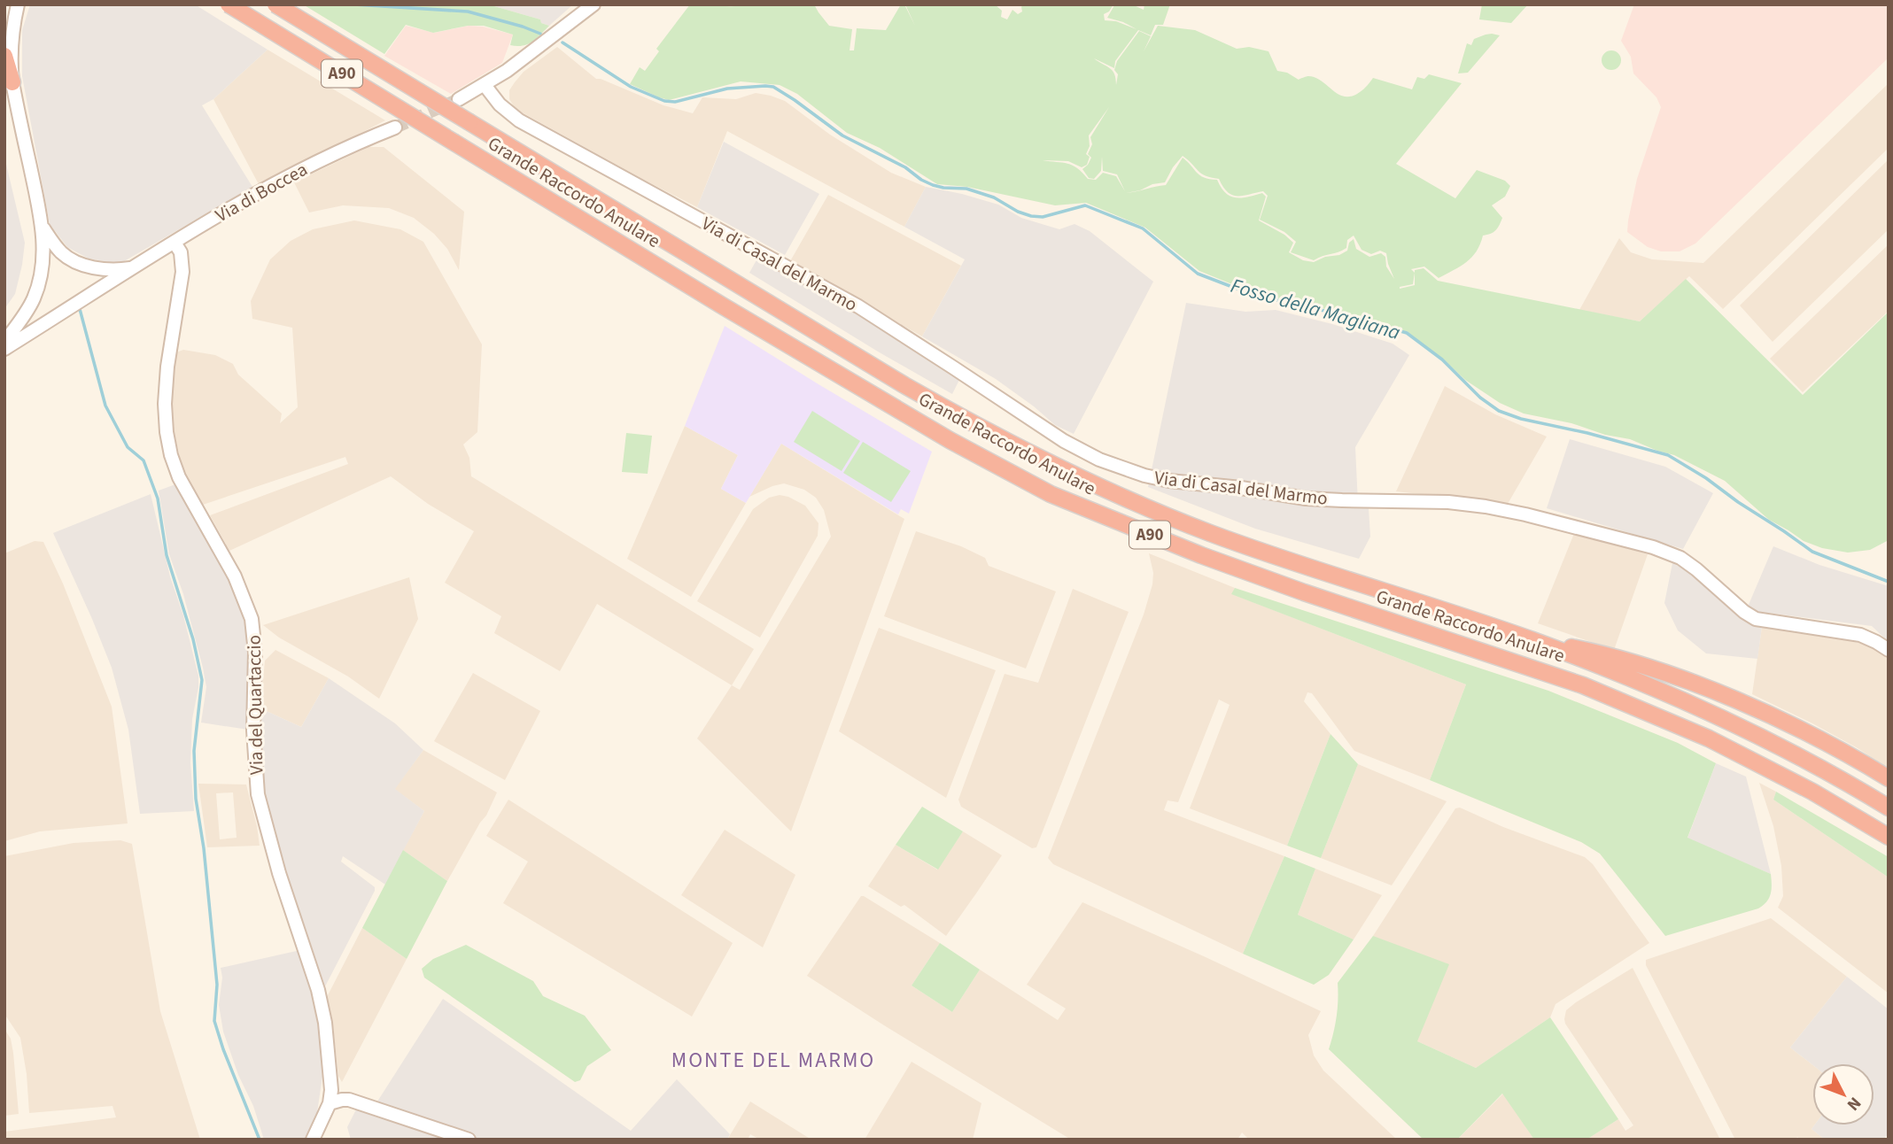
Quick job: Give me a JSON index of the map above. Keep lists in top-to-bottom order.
{
  "streets": {
    "highway": ["A90", "Grande Raccordo Anulare"],
    "main road": ["Via di Boccea", "Via di Casal del Marmo", "Via del Quartaccio"]
  },
  "crossings": [
    ["Via di Boccea", "Via del Quartaccio"]
  ],
  "districts": ["MONTE DEL MARMO"],
  "water": ["Fosso della Magliana"],
  "north": "bottom right"
}
